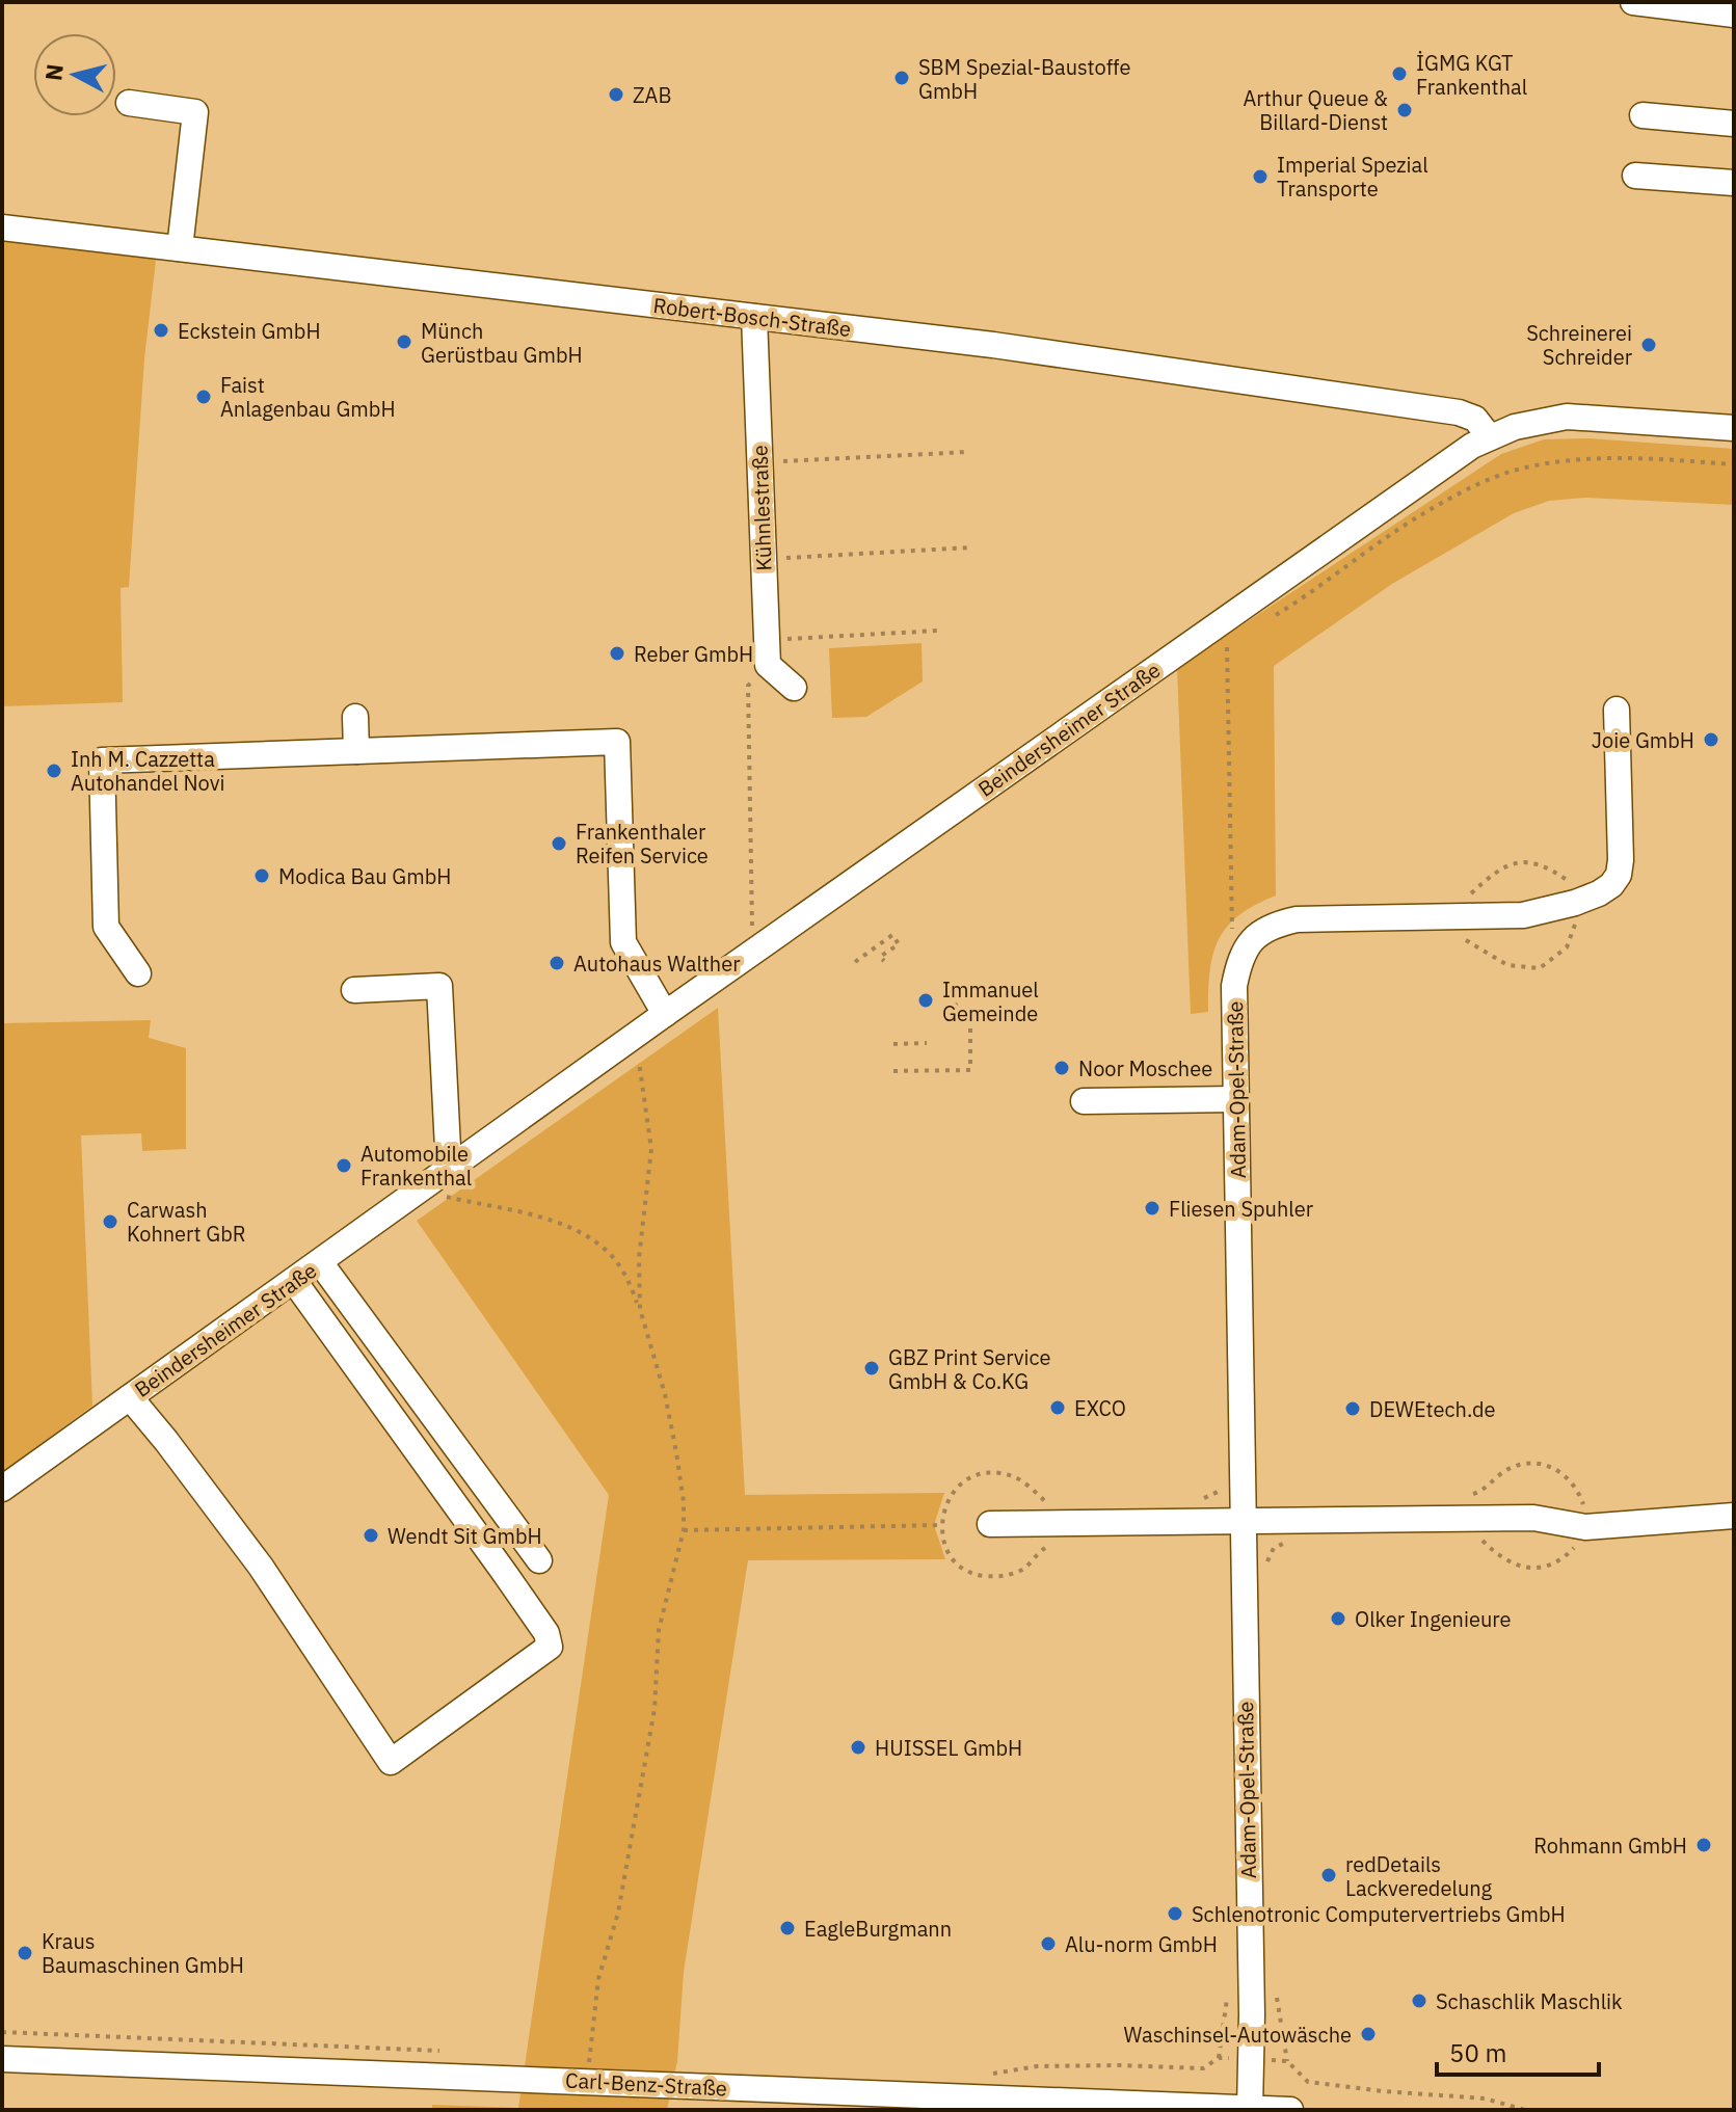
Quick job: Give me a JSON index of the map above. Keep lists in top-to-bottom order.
{
  "streets": {
    "street": [
      "Robert-Bosch-Straße",
      "Kühnlestraße",
      "Beindersheimer Straße",
      "Adam-Opel-Straße",
      "Carl-Benz-Straße"
    ]
  },
  "crossings": [
    ["Robert-Bosch-Straße", "Kühnlestraße"],
    ["Robert-Bosch-Straße", "Beindersheimer Straße"],
    ["Adam-Opel-Straße", "Carl-Benz-Straße"]
  ],
  "places": [
    "İGMG KGT Frankenthal",
    "SBM Spezial-Baustoffe GmbH",
    "ZAB",
    "Arthur Queue & Billard-Dienst",
    "Imperial Spezial Transporte",
    "Eckstein GmbH",
    "Münch Gerüstbau GmbH",
    "Schreinerei Schreider",
    "Faist Anlagenbau GmbH",
    "Reber GmbH",
    "Joie GmbH",
    "Inh M. Cazzetta Autohandel Novi",
    "Frankenthaler Reifen Service",
    "Modica Bau GmbH",
    "Autohaus Walther",
    "Immanuel Gemeinde",
    "Noor Moschee",
    "Automobile Frankenthal",
    "Fliesen Spuhler",
    "Carwash Kohnert GbR",
    "GBZ Print Service GmbH & Co.KG",
    "EXCO",
    "DEWEtech.de",
    "Wendt Sit GmbH",
    "Olker Ingenieure",
    "HUISSEL GmbH",
    "Rohmann GmbH",
    "redDetails Lackveredelung",
    "Schlenotronic Computervertriebs GmbH",
    "EagleBurgmann",
    "Alu-norm GmbH",
    "Kraus Baumaschinen GmbH",
    "Schaschlik Maschlik",
    "Waschinsel-Autowäsche"
  ],
  "scale_bar": "50 m",
  "north": "left"
}
